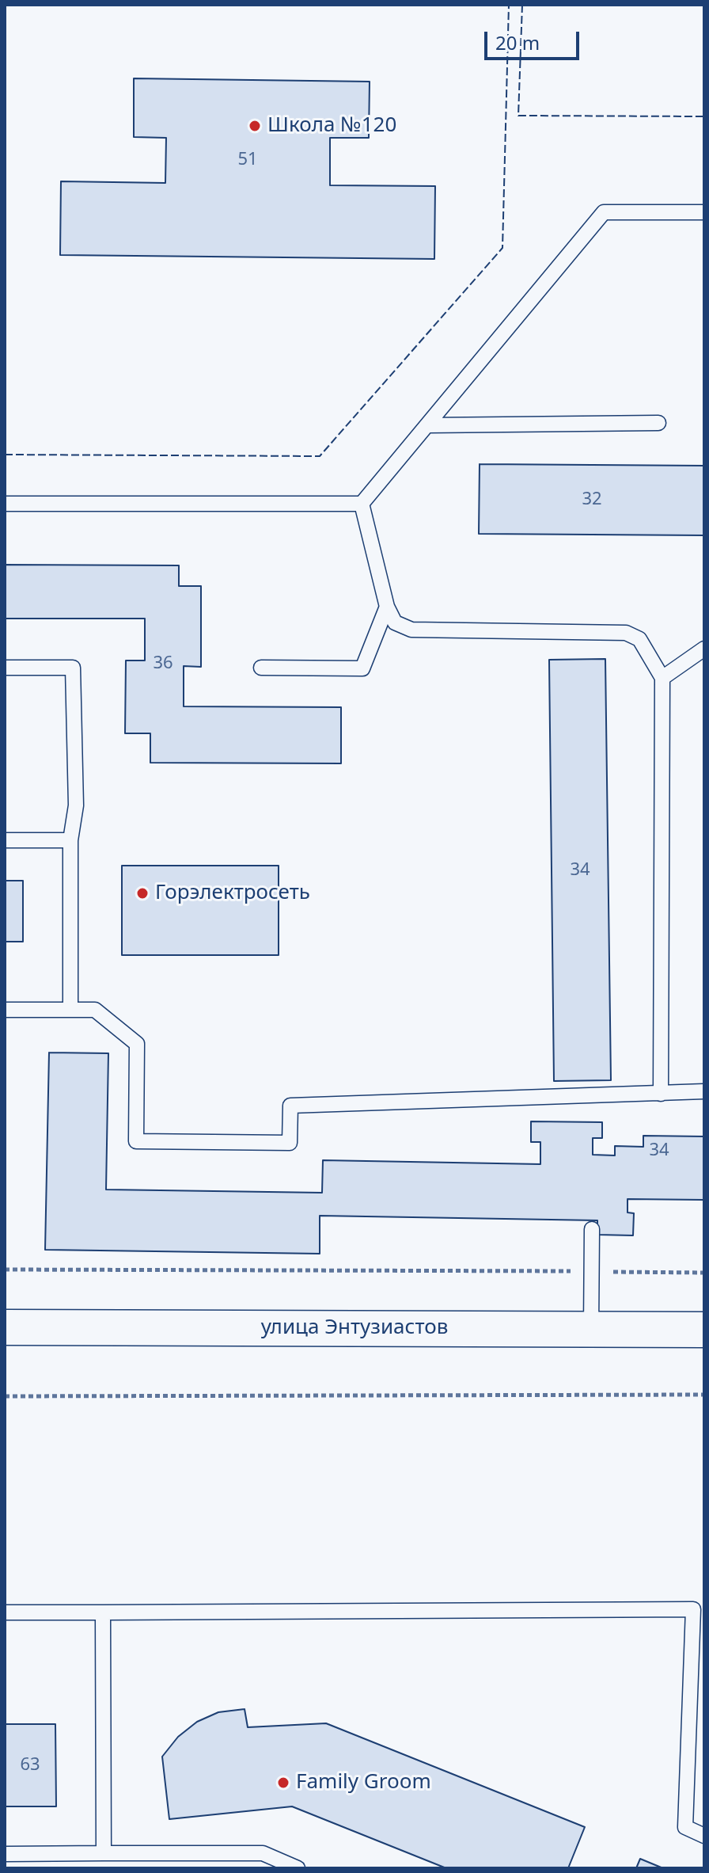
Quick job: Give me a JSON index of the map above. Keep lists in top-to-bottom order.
{
  "streets": {
    "street": ["улица Энтузиастов"]
  },
  "places": ["Школа №120", "Горэлектросеть", "Family Groom"],
  "house_numbers": [
    "51",
    "32",
    "36",
    "34",
    "34",
    "63"
  ],
  "scale_bar": "20 m"
}
